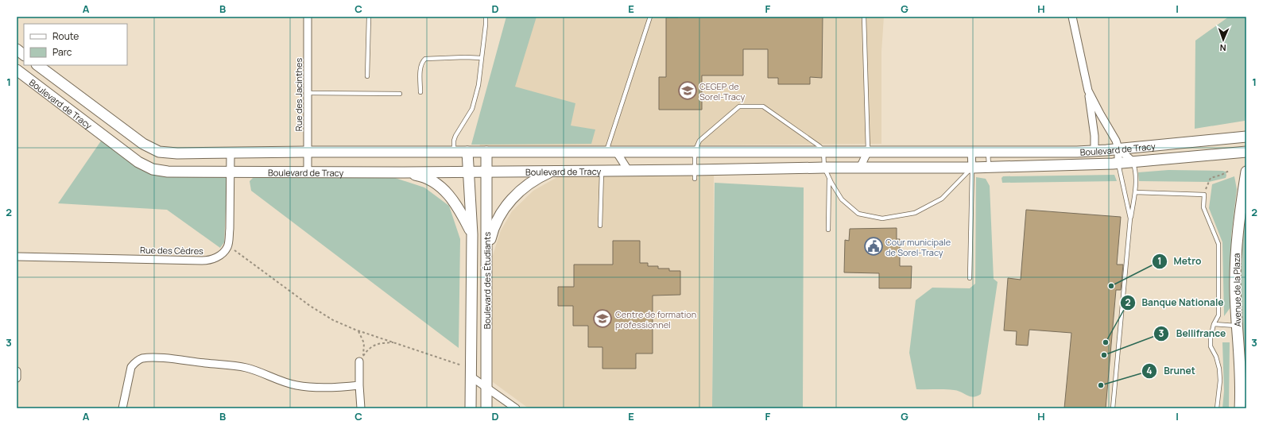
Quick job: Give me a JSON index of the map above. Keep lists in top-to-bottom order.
{
  "streets": {
    "street": [
      "Rue des Jacinthes",
      "Boulevard de Tracy",
      "Rue des Cèdres",
      "Boulevard des Étudiants",
      "Avenue de la Plaza"
    ]
  },
  "crossings": [
    ["Rue des Jacinthes", "Boulevard de Tracy"],
    ["Boulevard de Tracy", "Rue des Cèdres"],
    ["Boulevard de Tracy", "Boulevard des Étudiants"]
  ],
  "places": {
    "school or university": ["CEGEP de Sorel-Tracy", "Centre de formation professionnel"],
    "public building": ["Cour municipale de Sorel-Tracy"],
    "other": [
      "Metro",
      "Banque Nationale",
      "Bellifrance",
      "Brunet"
    ]
  },
  "legend": ["Route", "Parc"],
  "north": "bottom",
  "grid": {
    "columns": [
      "A",
      "B",
      "C",
      "D",
      "E",
      "F",
      "G",
      "H",
      "I"
    ],
    "rows": ["1", "2", "3"]
  }
}
